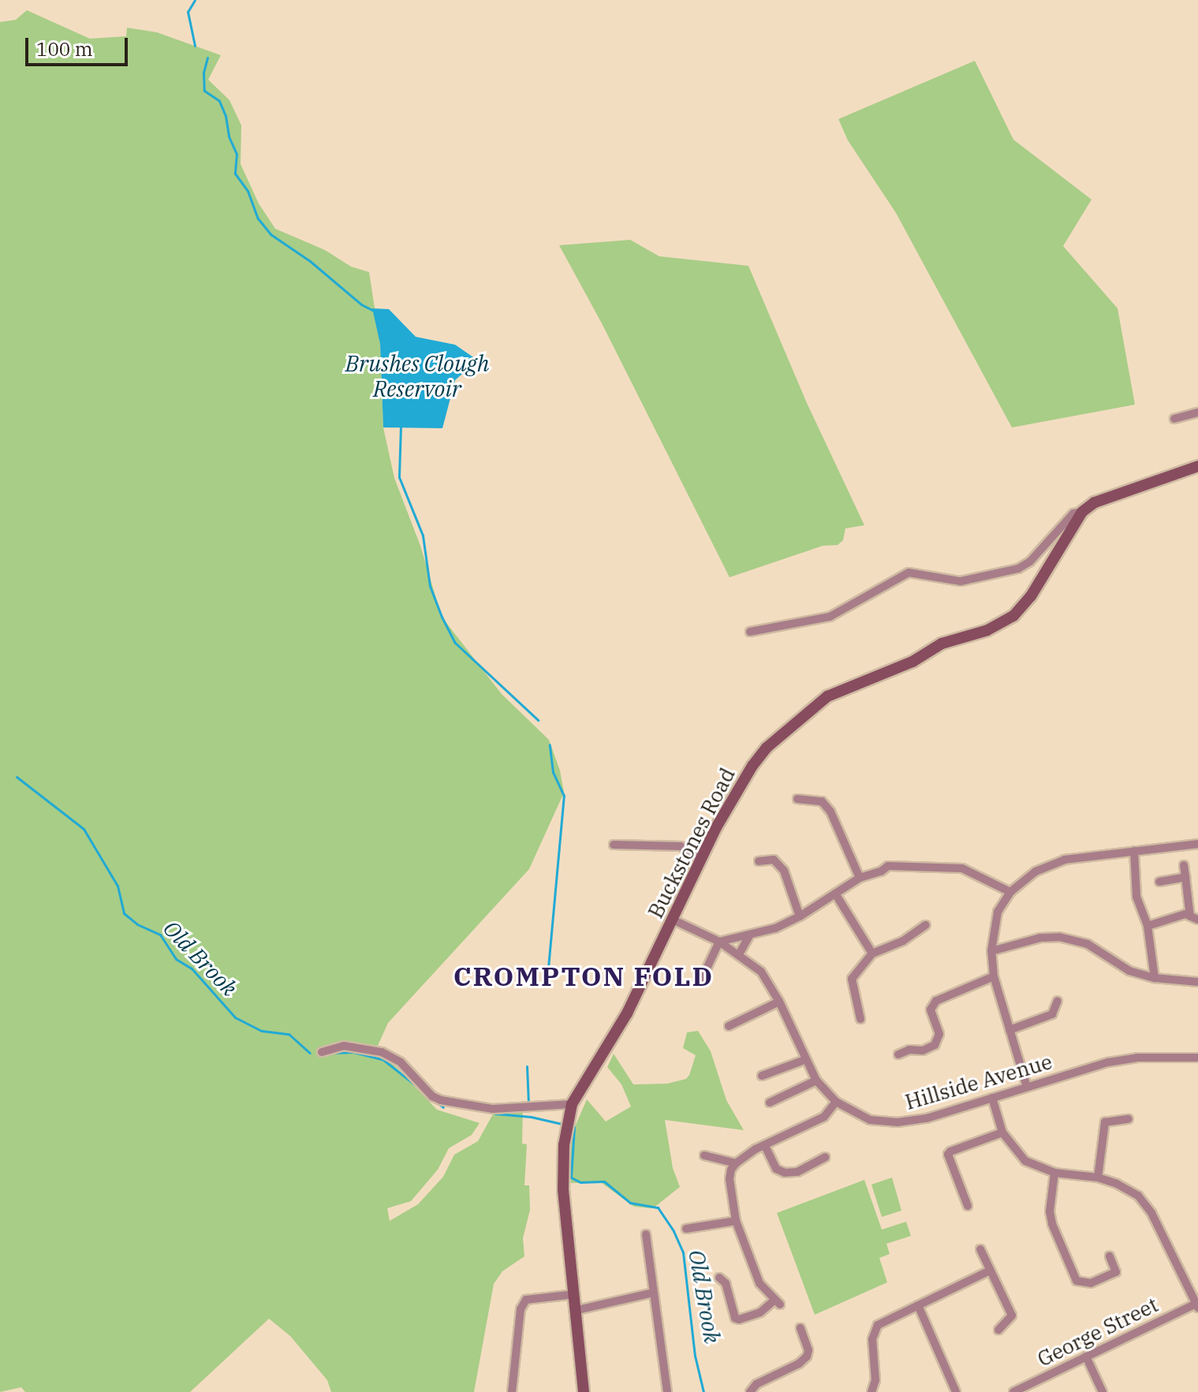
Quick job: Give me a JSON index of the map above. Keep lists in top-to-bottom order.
{
  "streets": {
    "main road": ["Buckstones Road"],
    "street": ["Hillside Avenue", "George Street"]
  },
  "crossings": [
    ["Buckstones Road", "Hillside Avenue"]
  ],
  "districts": ["CROMPTON FOLD"],
  "water": ["Brushes Clough Reservoir", "Old Brook"],
  "scale_bar": "100 m"
}
